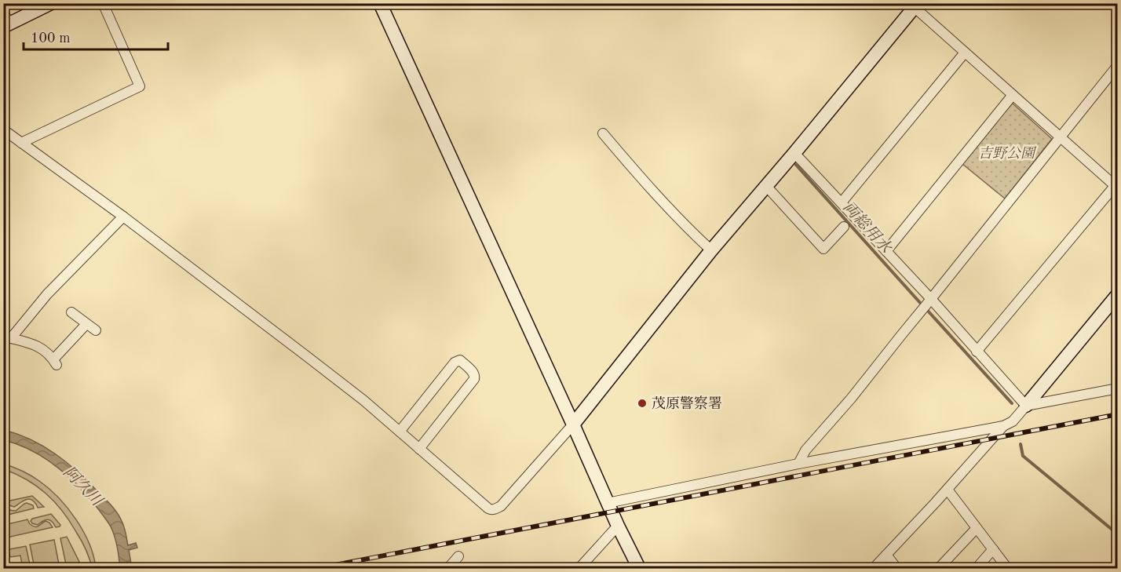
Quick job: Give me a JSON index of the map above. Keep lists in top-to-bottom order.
{
  "water": ["両総用水", "阿久川"],
  "parks": ["吉野公園"],
  "places": ["茂原警察署"],
  "scale_bar": "100 m"
}
